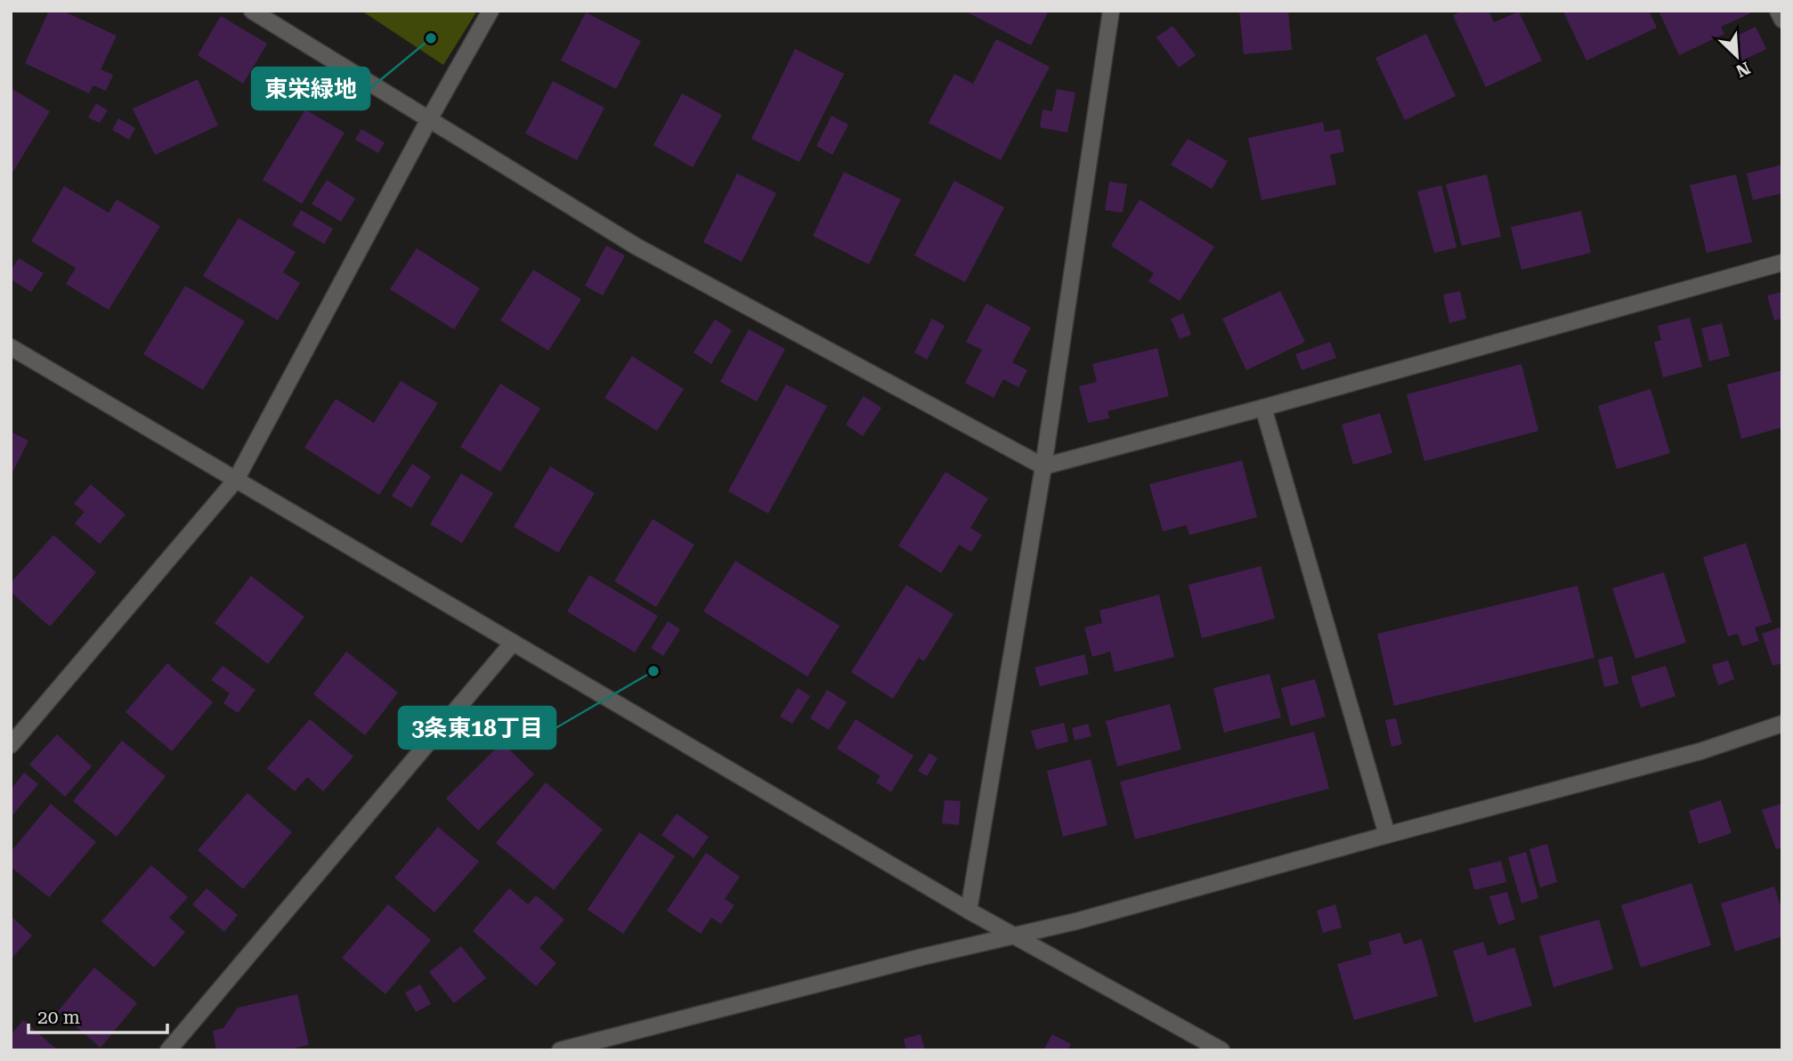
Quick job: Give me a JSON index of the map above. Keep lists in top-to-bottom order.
{
  "places": ["東栄緑地", "3条東18丁目"],
  "scale_bar": "20 m",
  "north": "bottom right"
}
